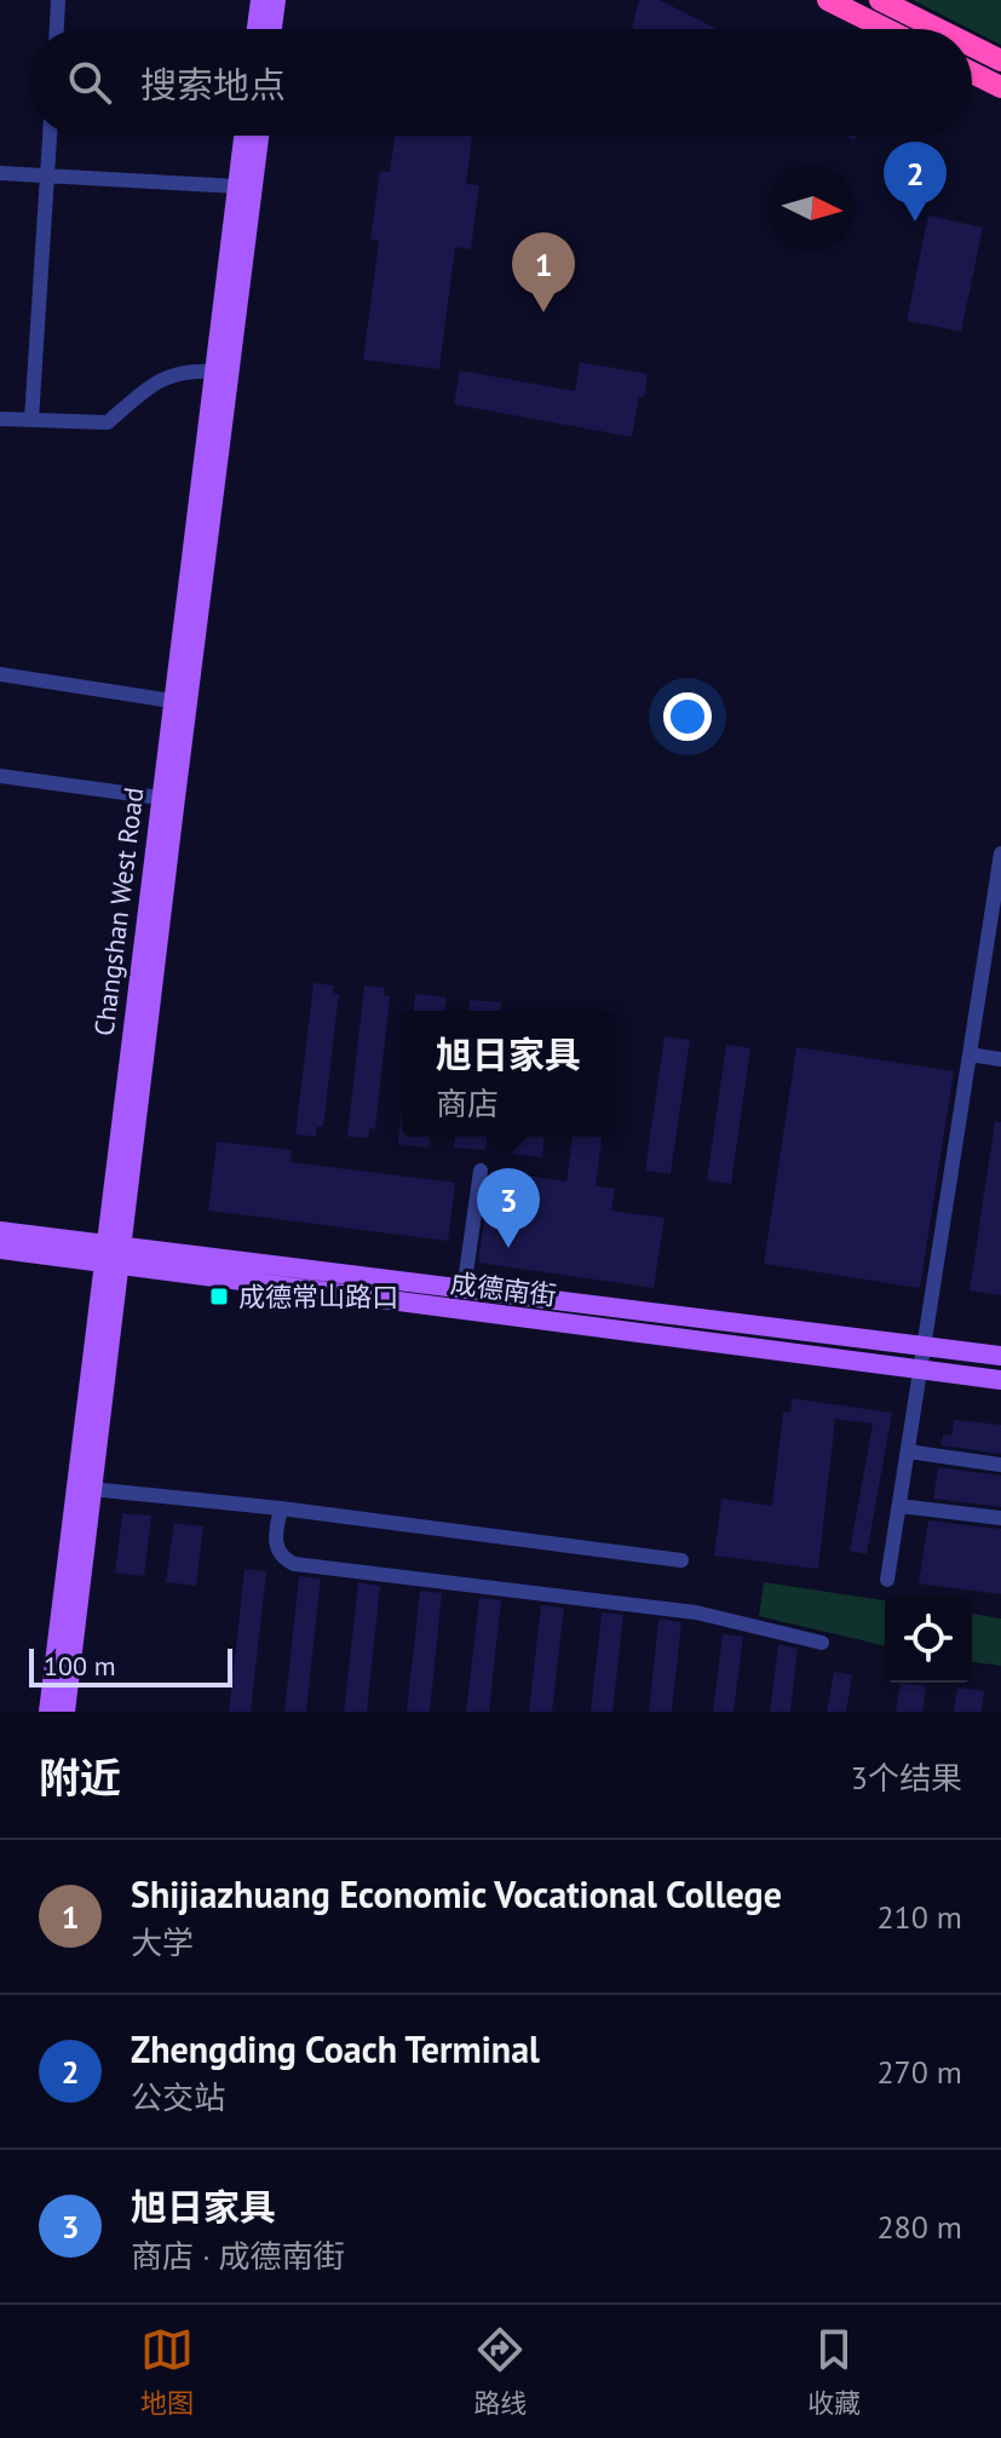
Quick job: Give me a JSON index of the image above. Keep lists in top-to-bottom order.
{
  "streets": {
    "main road": ["Changshan West Road", "成德南街"]
  },
  "crossings": [
    ["Changshan West Road", "成德南街"]
  ],
  "places": {
    "transit": ["成德常山路口"]
  },
  "scale_bar": "100 m",
  "north": "right",
  "page": {
    "search": "搜索地点",
    "pins": ["2", "1", "3"],
    "popup": ["旭日家具", "商店"],
    "scale": "100 m",
    "heading": ["附近", "3个结果"],
    "list": [
      {
        "mark": "1",
        "name": "Shijiazhuang Economic Vocational College",
        "note": "大学",
        "value": "210 m"
      },
      {
        "mark": "2",
        "name": "Zhengding Coach Terminal",
        "note": "公交站",
        "value": "270 m"
      },
      {
        "mark": "3",
        "name": "旭日家具",
        "note": "商店 · 成德南街",
        "value": "280 m"
      }
    ],
    "nav": ["地图", "路线", "收藏"]
  }
}
